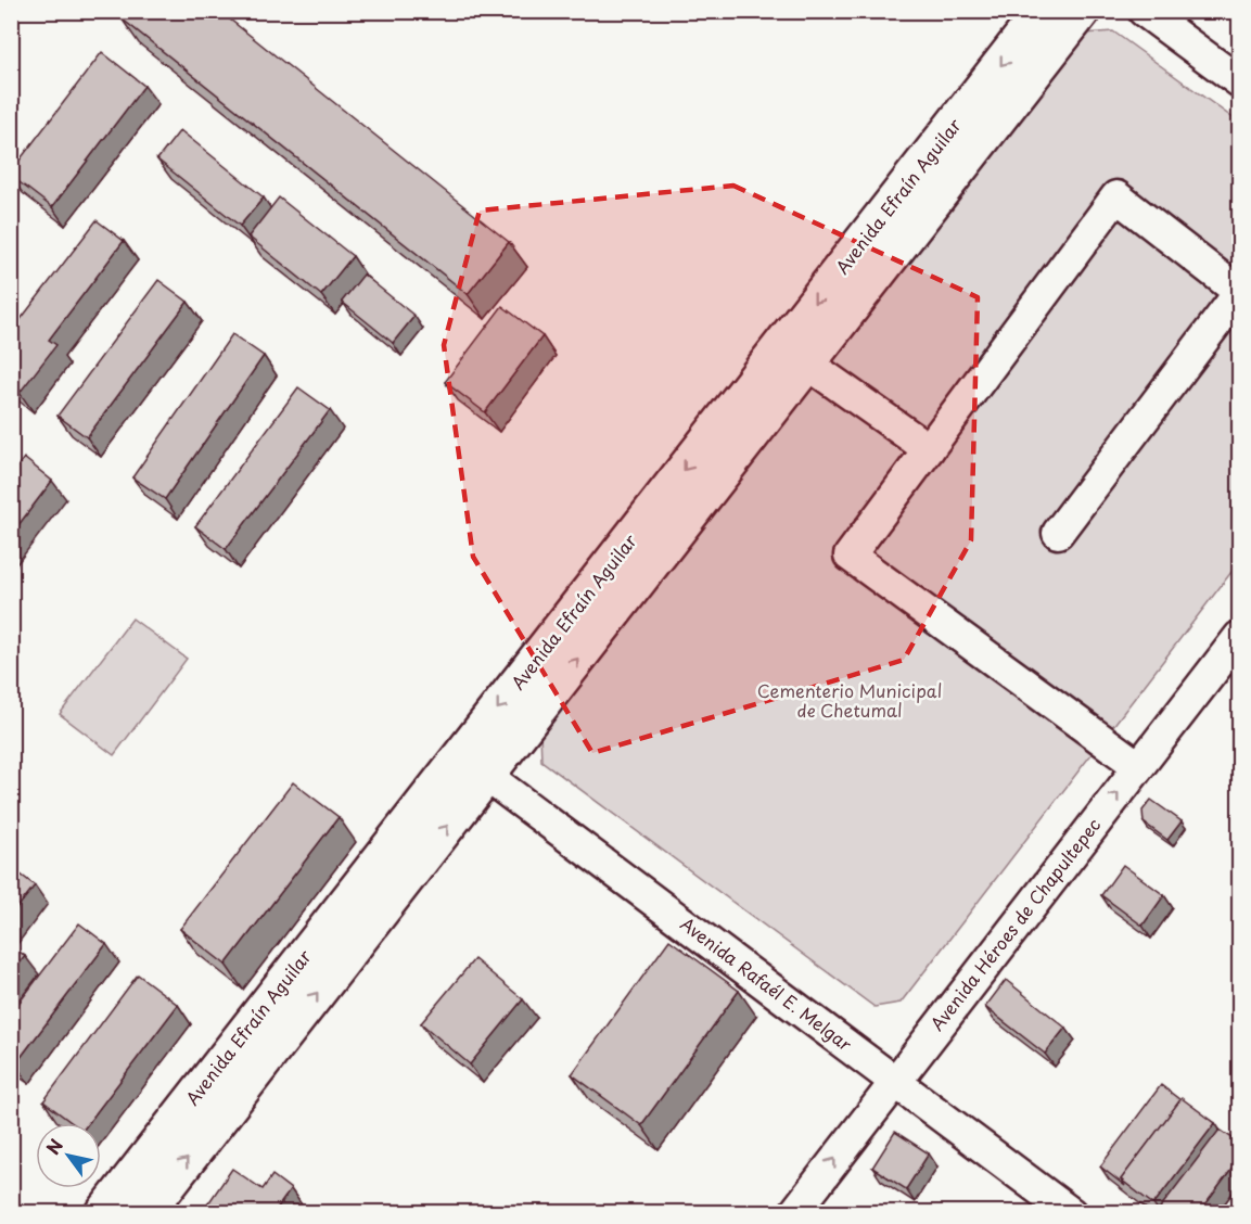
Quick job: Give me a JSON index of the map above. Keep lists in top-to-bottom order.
{
  "streets": {
    "main road": ["Avenida Efraín Aguilar"],
    "street": ["Avenida Héroes de Chapultepec", "Avenida Rafaél E. Melgar"]
  },
  "crossings": [
    ["Avenida Efraín Aguilar", "Avenida Rafaél E. Melgar"],
    ["Avenida Héroes de Chapultepec", "Avenida Rafaél E. Melgar"]
  ],
  "one_way": ["Avenida Héroes de Chapultepec"],
  "parks": ["Cementerio Municipal de Chetumal"],
  "north": "top left"
}
